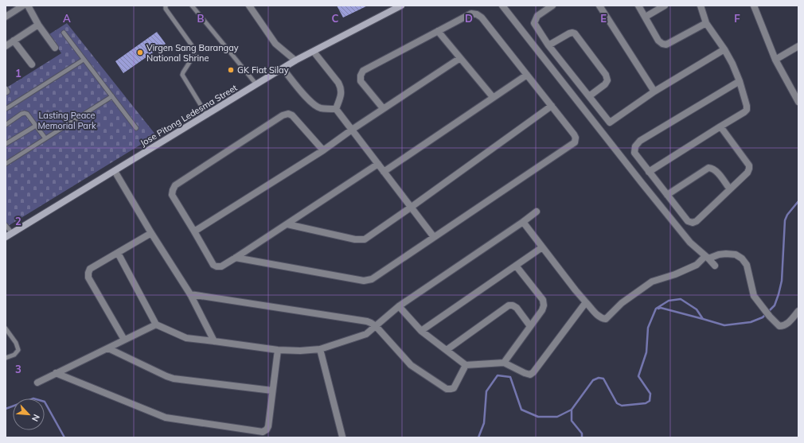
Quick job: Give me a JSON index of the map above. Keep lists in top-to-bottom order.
{
  "streets": {
    "main road": ["Jose Pitong Ledesma Street"]
  },
  "parks": ["Lasting Peace Memorial Park"],
  "places": ["Virgen Sang Barangay National Shrine", "GK Fiat Silay"],
  "north": "bottom right",
  "grid": {
    "columns": [
      "A",
      "B",
      "C",
      "D",
      "E",
      "F"
    ],
    "rows": ["1", "2", "3"]
  }
}
